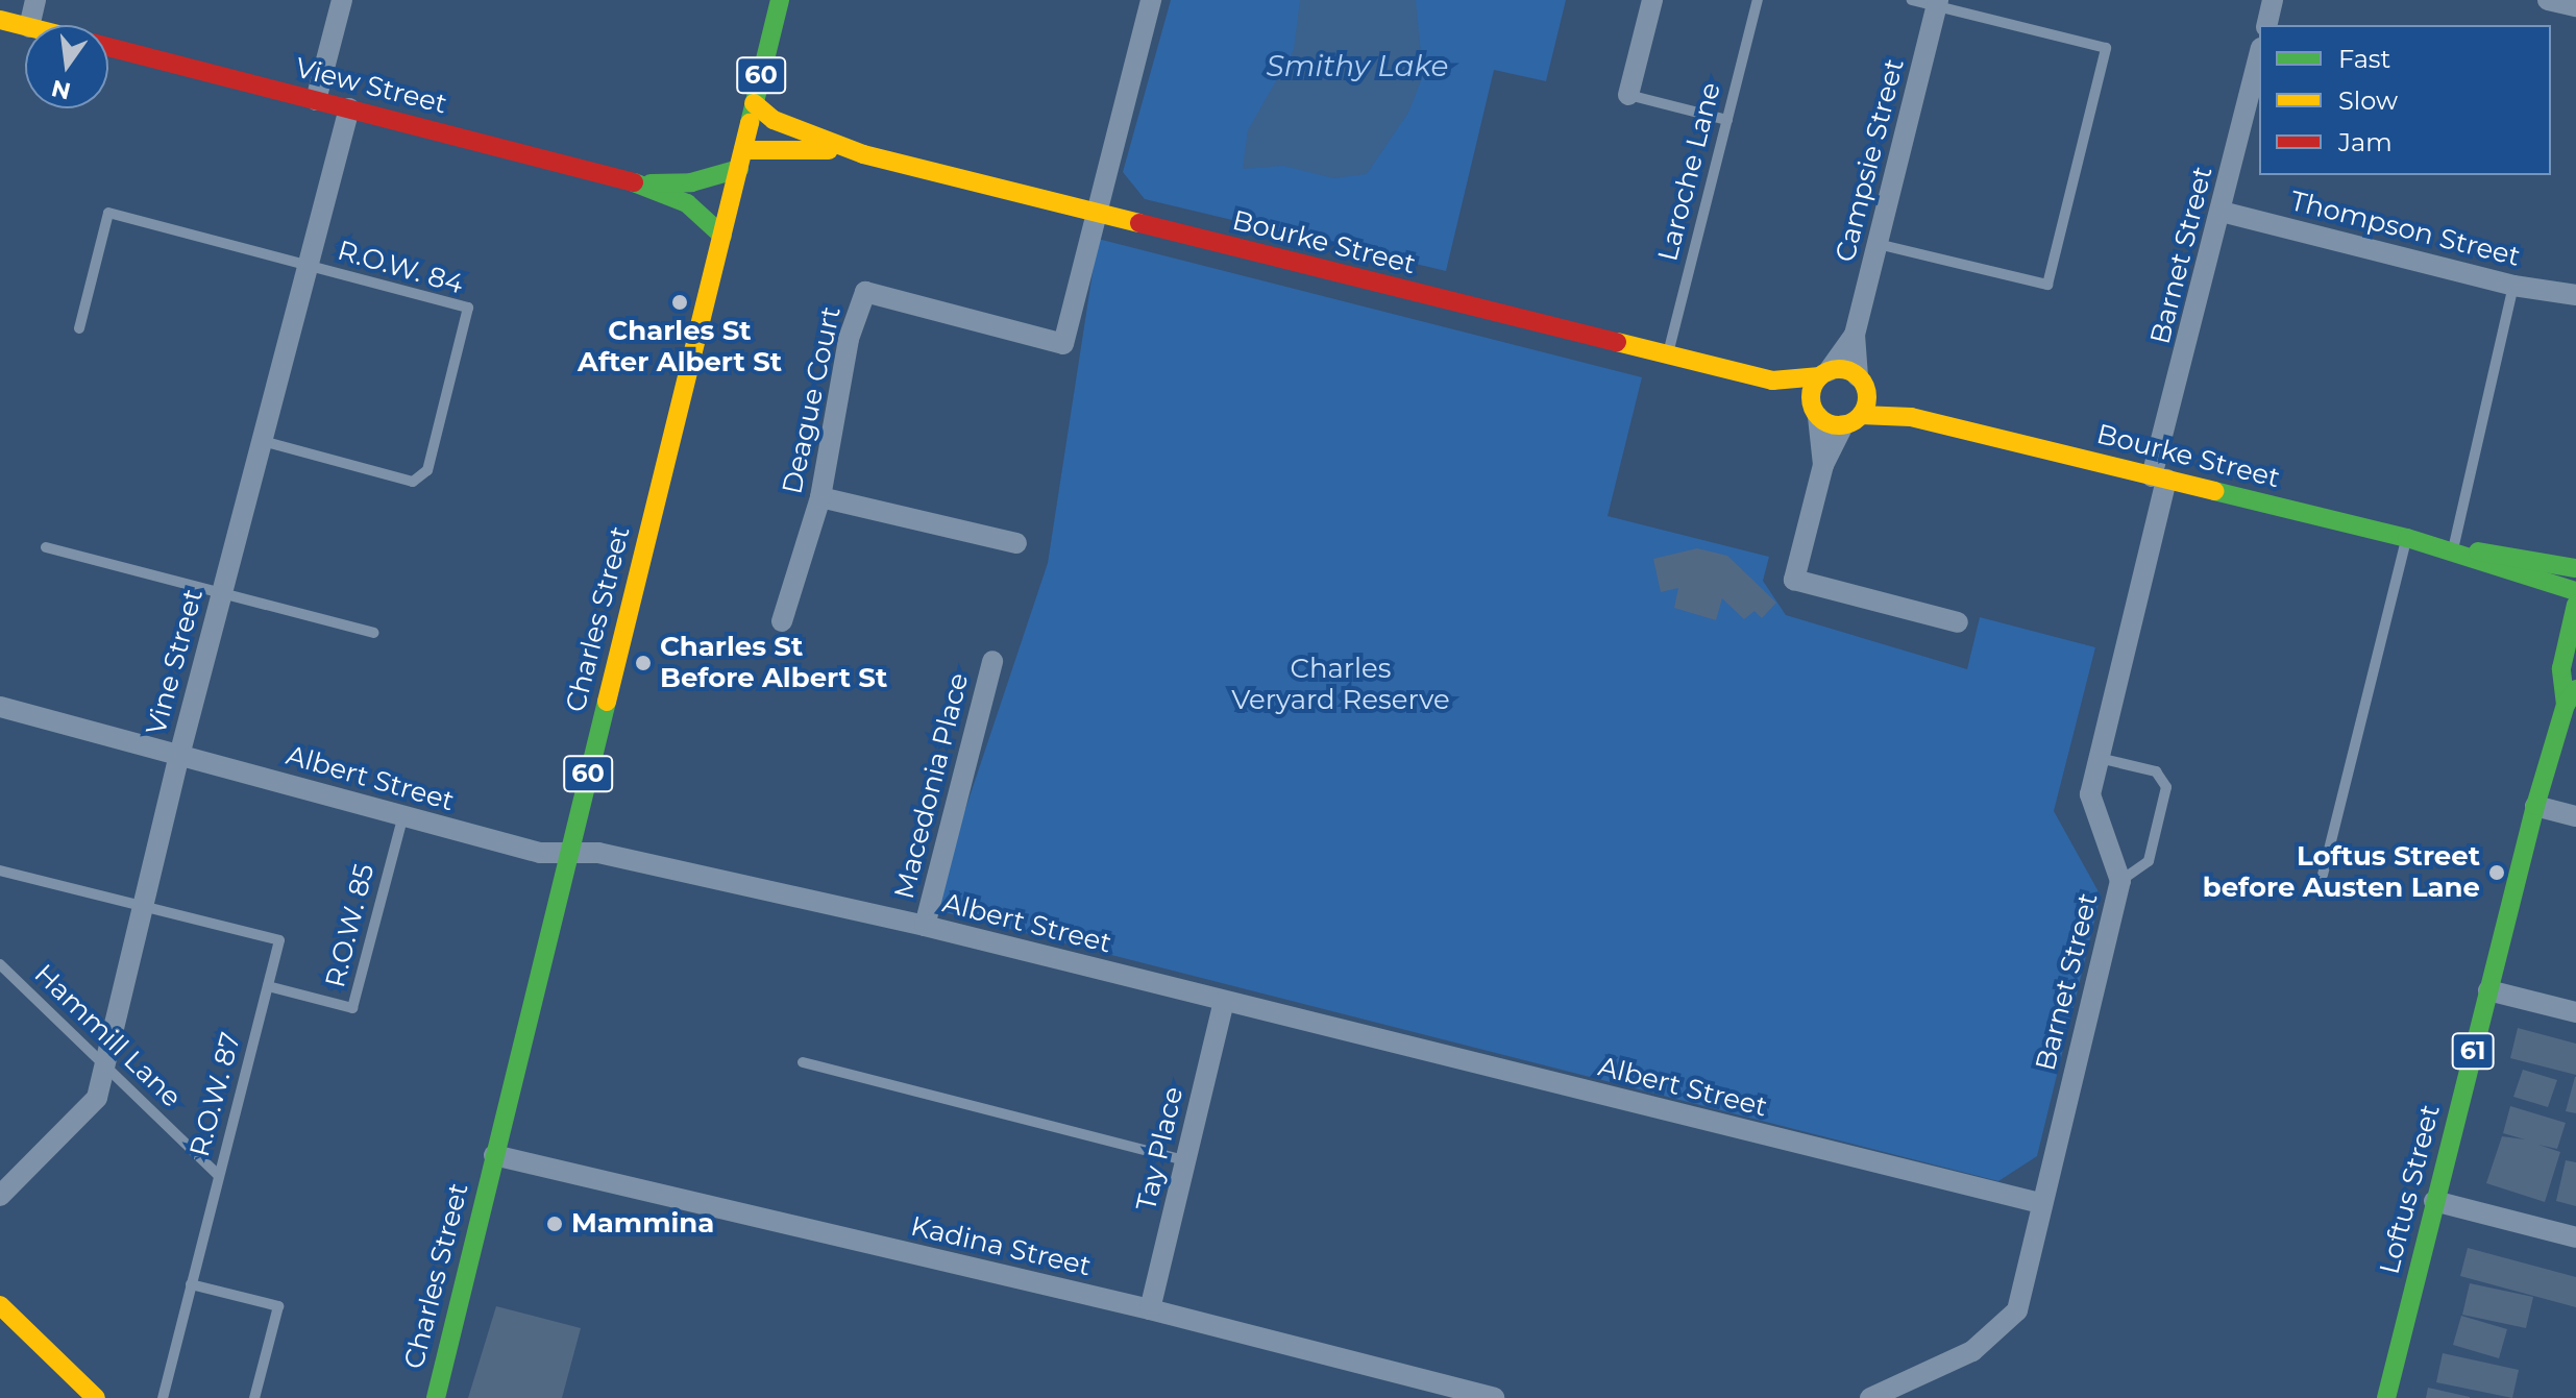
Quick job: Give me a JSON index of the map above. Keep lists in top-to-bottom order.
{
  "streets": {
    "main road": [
      "60",
      "View Street",
      "Bourke Street",
      "Charles Street",
      "61",
      "Loftus Street"
    ],
    "street": [
      "Campsie Street",
      "Thompson Street",
      "Barnet Street",
      "Deague Court",
      "Vine Street",
      "Albert Street",
      "Macedonia Place",
      "Tay Place",
      "Kadina Street"
    ],
    "lane": [
      "Laroche Lane",
      "R.O.W. 84",
      "R.O.W. 85",
      "Hammill Lane",
      "R.O.W. 87"
    ]
  },
  "crossings": [
    ["View Street", "Bourke Street"],
    ["View Street", "Charles Street"],
    ["View Street", "Vine Street"],
    ["Campsie Street", "Bourke Street"],
    ["Laroche Lane", "Bourke Street"],
    ["Thompson Street", "Barnet Street"],
    ["Bourke Street", "Barnet Street"],
    ["Bourke Street", "Deague Court"],
    ["Bourke Street", "Charles Street"],
    ["Barnet Street", "Albert Street"],
    ["R.O.W. 84", "Vine Street"],
    ["Charles Street", "Albert Street"],
    ["Charles Street", "Kadina Street"],
    ["Vine Street", "Albert Street"],
    ["Vine Street", "Hammill Lane"],
    ["Vine Street", "R.O.W. 87"],
    ["Albert Street", "Macedonia Place"],
    ["Albert Street", "R.O.W. 85"],
    ["Albert Street", "Tay Place"],
    ["R.O.W. 85", "R.O.W. 87"],
    ["Hammill Lane", "R.O.W. 87"],
    ["Tay Place", "Kadina Street"]
  ],
  "water": ["Smithy Lake"],
  "parks": ["Charles Veryard Reserve"],
  "places": [
    "Charles St After Albert St",
    "Charles St Before Albert St",
    "Loftus Street before Austen Lane",
    "Mammina"
  ],
  "legend": ["Fast", "Slow", "Jam"],
  "north": "bottom"
}
